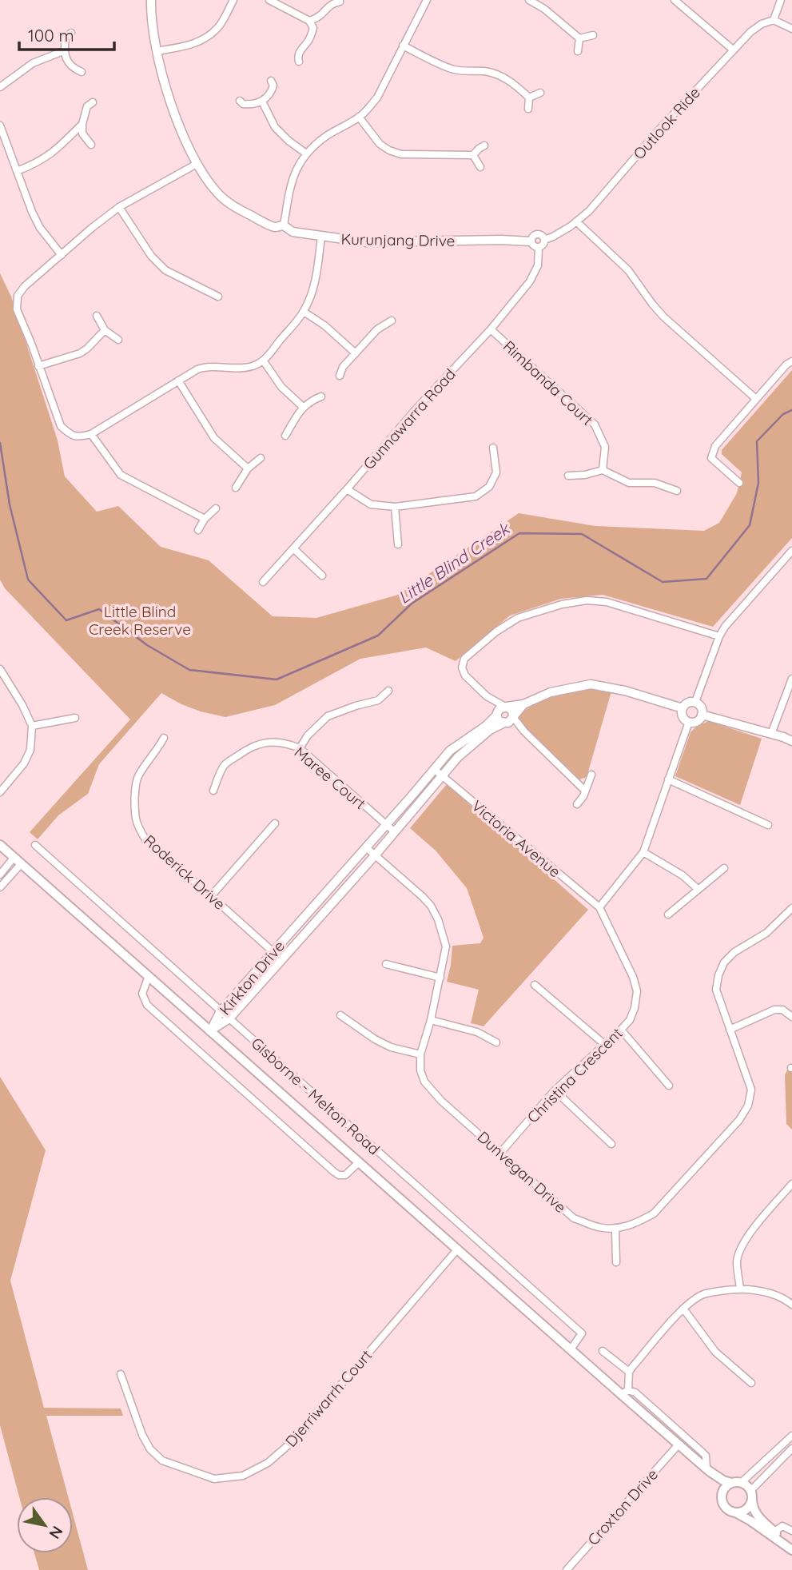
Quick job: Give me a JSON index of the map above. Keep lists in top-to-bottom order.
{
  "streets": {
    "main road": ["Gisborne - Melton Road"],
    "street": [
      "Outlook Ride",
      "Kurunjang Drive",
      "Rimbanda Court",
      "Gunnawarra Road",
      "Maree Court",
      "Victoria Avenue",
      "Roderick Drive",
      "Kirkton Drive",
      "Christina Crescent",
      "Dunvegan Drive",
      "Djerriwarrh Court",
      "Croxton Drive"
    ]
  },
  "crossings": [
    ["Outlook Ride", "Kurunjang Drive"],
    ["Outlook Ride", "Gunnawarra Road"],
    ["Kurunjang Drive", "Gunnawarra Road"],
    ["Rimbanda Court", "Gunnawarra Road"],
    ["Maree Court", "Kirkton Drive"],
    ["Victoria Avenue", "Kirkton Drive"],
    ["Victoria Avenue", "Christina Crescent"],
    ["Roderick Drive", "Kirkton Drive"],
    ["Kirkton Drive", "Gisborne - Melton Road"],
    ["Kirkton Drive", "Dunvegan Drive"],
    ["Christina Crescent", "Dunvegan Drive"],
    ["Gisborne - Melton Road", "Djerriwarrh Court"],
    ["Gisborne - Melton Road", "Croxton Drive"]
  ],
  "water": ["Little Blind Creek"],
  "parks": ["Little Blind Creek Reserve"],
  "scale_bar": "100 m",
  "north": "bottom right"
}
